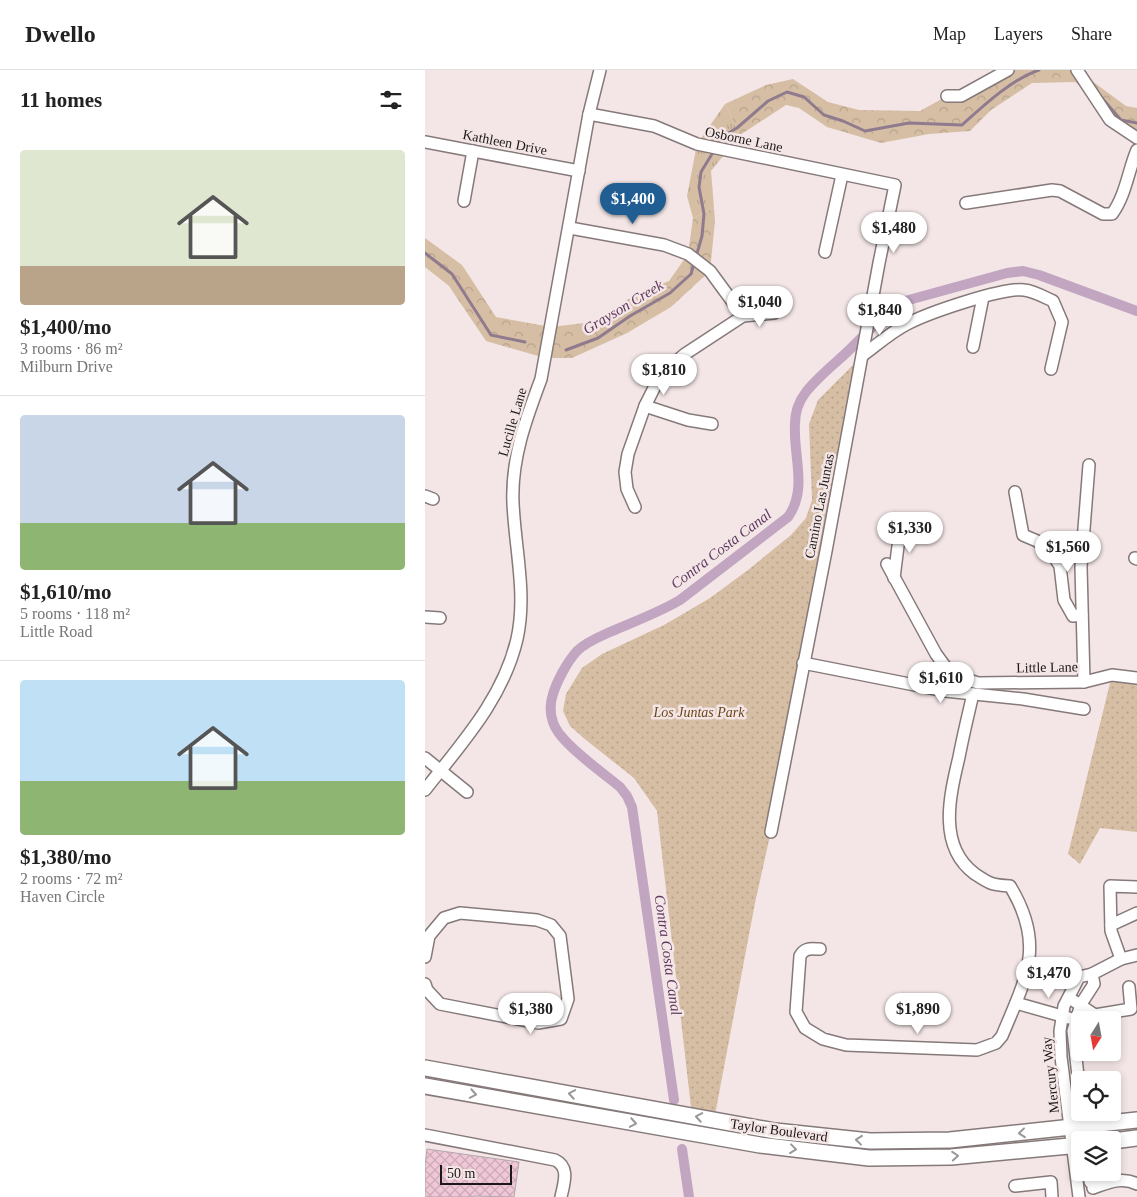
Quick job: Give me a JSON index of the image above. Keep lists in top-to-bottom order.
{
  "streets": {
    "main road": ["Taylor Boulevard"],
    "street": [
      "Osborne Lane",
      "Kathleen Drive",
      "Lucille Lane",
      "Camino Las Juntas",
      "Little Lane",
      "Mercury Way"
    ]
  },
  "crossings": [
    ["Osborne Lane", "Lucille Lane"],
    ["Osborne Lane", "Camino Las Juntas"],
    ["Kathleen Drive", "Lucille Lane"],
    ["Mercury Way", "Taylor Boulevard"]
  ],
  "water": ["Grayson Creek", "Contra Costa Canal"],
  "parks": ["Los Juntas Park"],
  "scale_bar": "50 m",
  "north": "bottom",
  "page": {
    "header": "Dwello",
    "nav": ["Map", "Layers", "Share"],
    "heading": "11 homes",
    "list": [
      {
        "name": "$1,400/mo",
        "note": "3 rooms · 86 m² · Milburn Drive"
      },
      {
        "name": "$1,610/mo",
        "note": "5 rooms · 118 m² · Little Road"
      },
      {
        "name": "$1,380/mo",
        "note": "2 rooms · 72 m² · Haven Circle"
      }
    ],
    "price": [
      "$1,400",
      "$1,480",
      "$1,040",
      "$1,840",
      "$1,810",
      "$1,330",
      "$1,560",
      "$1,610",
      "$1,470",
      "$1,380",
      "$1,890"
    ],
    "scale": "50 m"
  }
}
